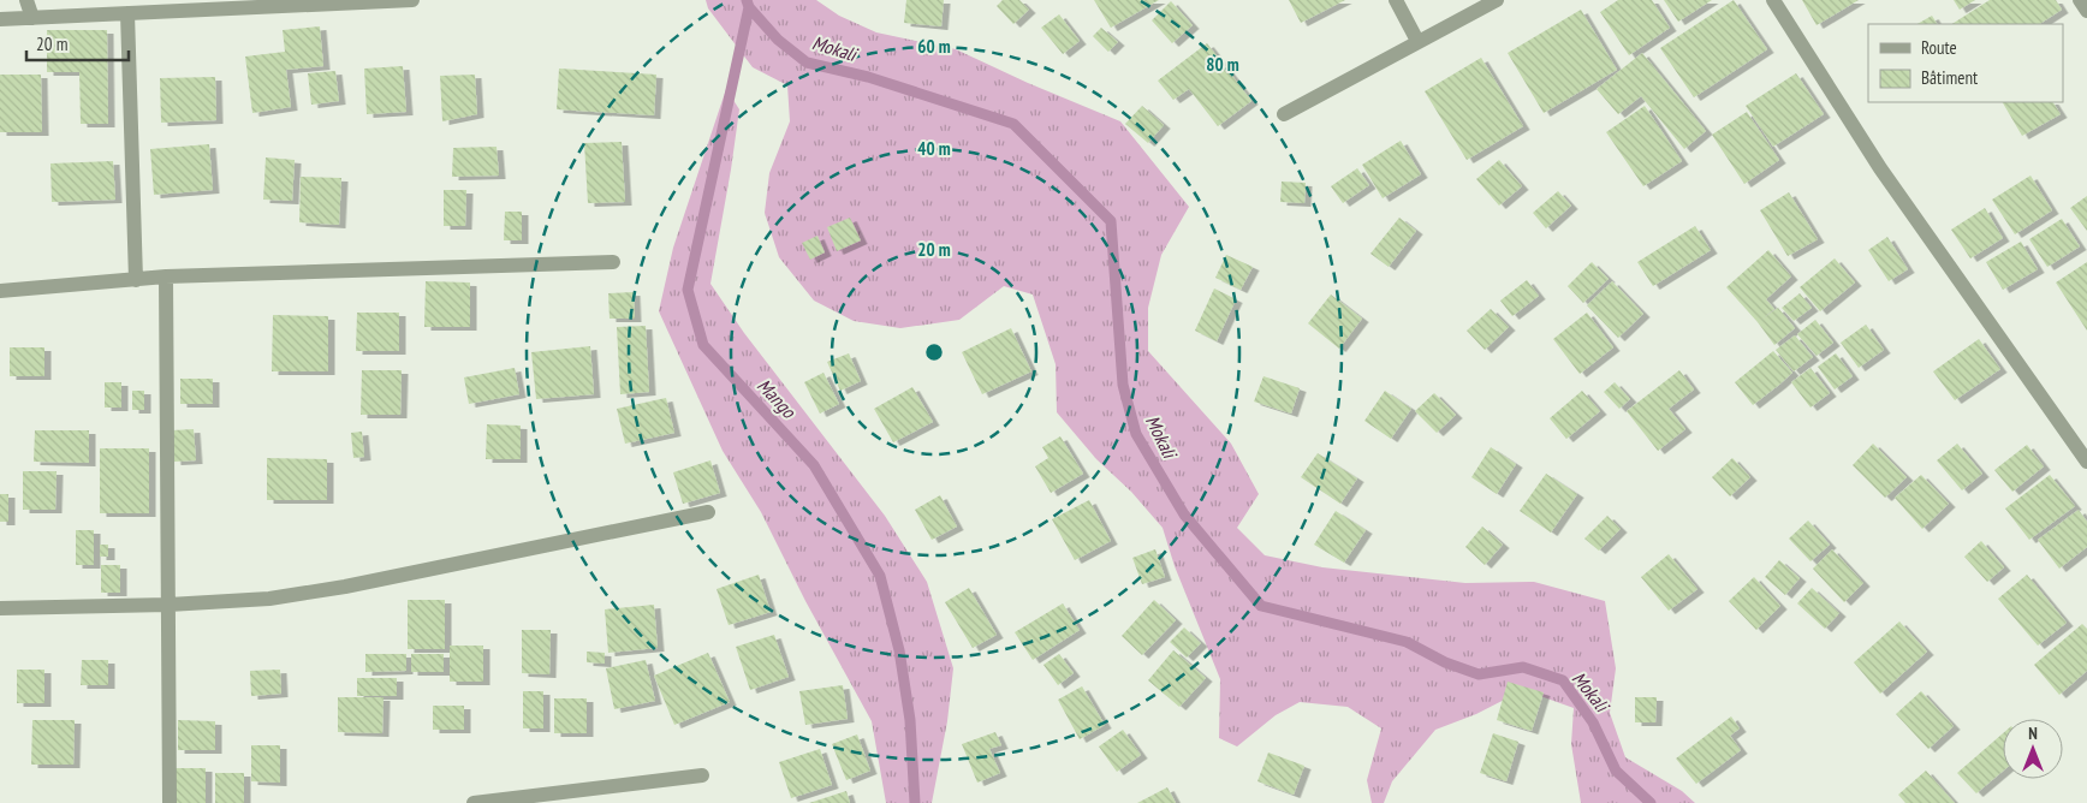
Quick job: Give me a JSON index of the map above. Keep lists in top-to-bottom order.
{
  "water": ["Mokali", "Mango"],
  "legend": ["Route", "Bâtiment"],
  "scale_bar": "20 m",
  "north": "top",
  "rings": [
    "60 m",
    "80 m",
    "40 m",
    "20 m"
  ]
}
